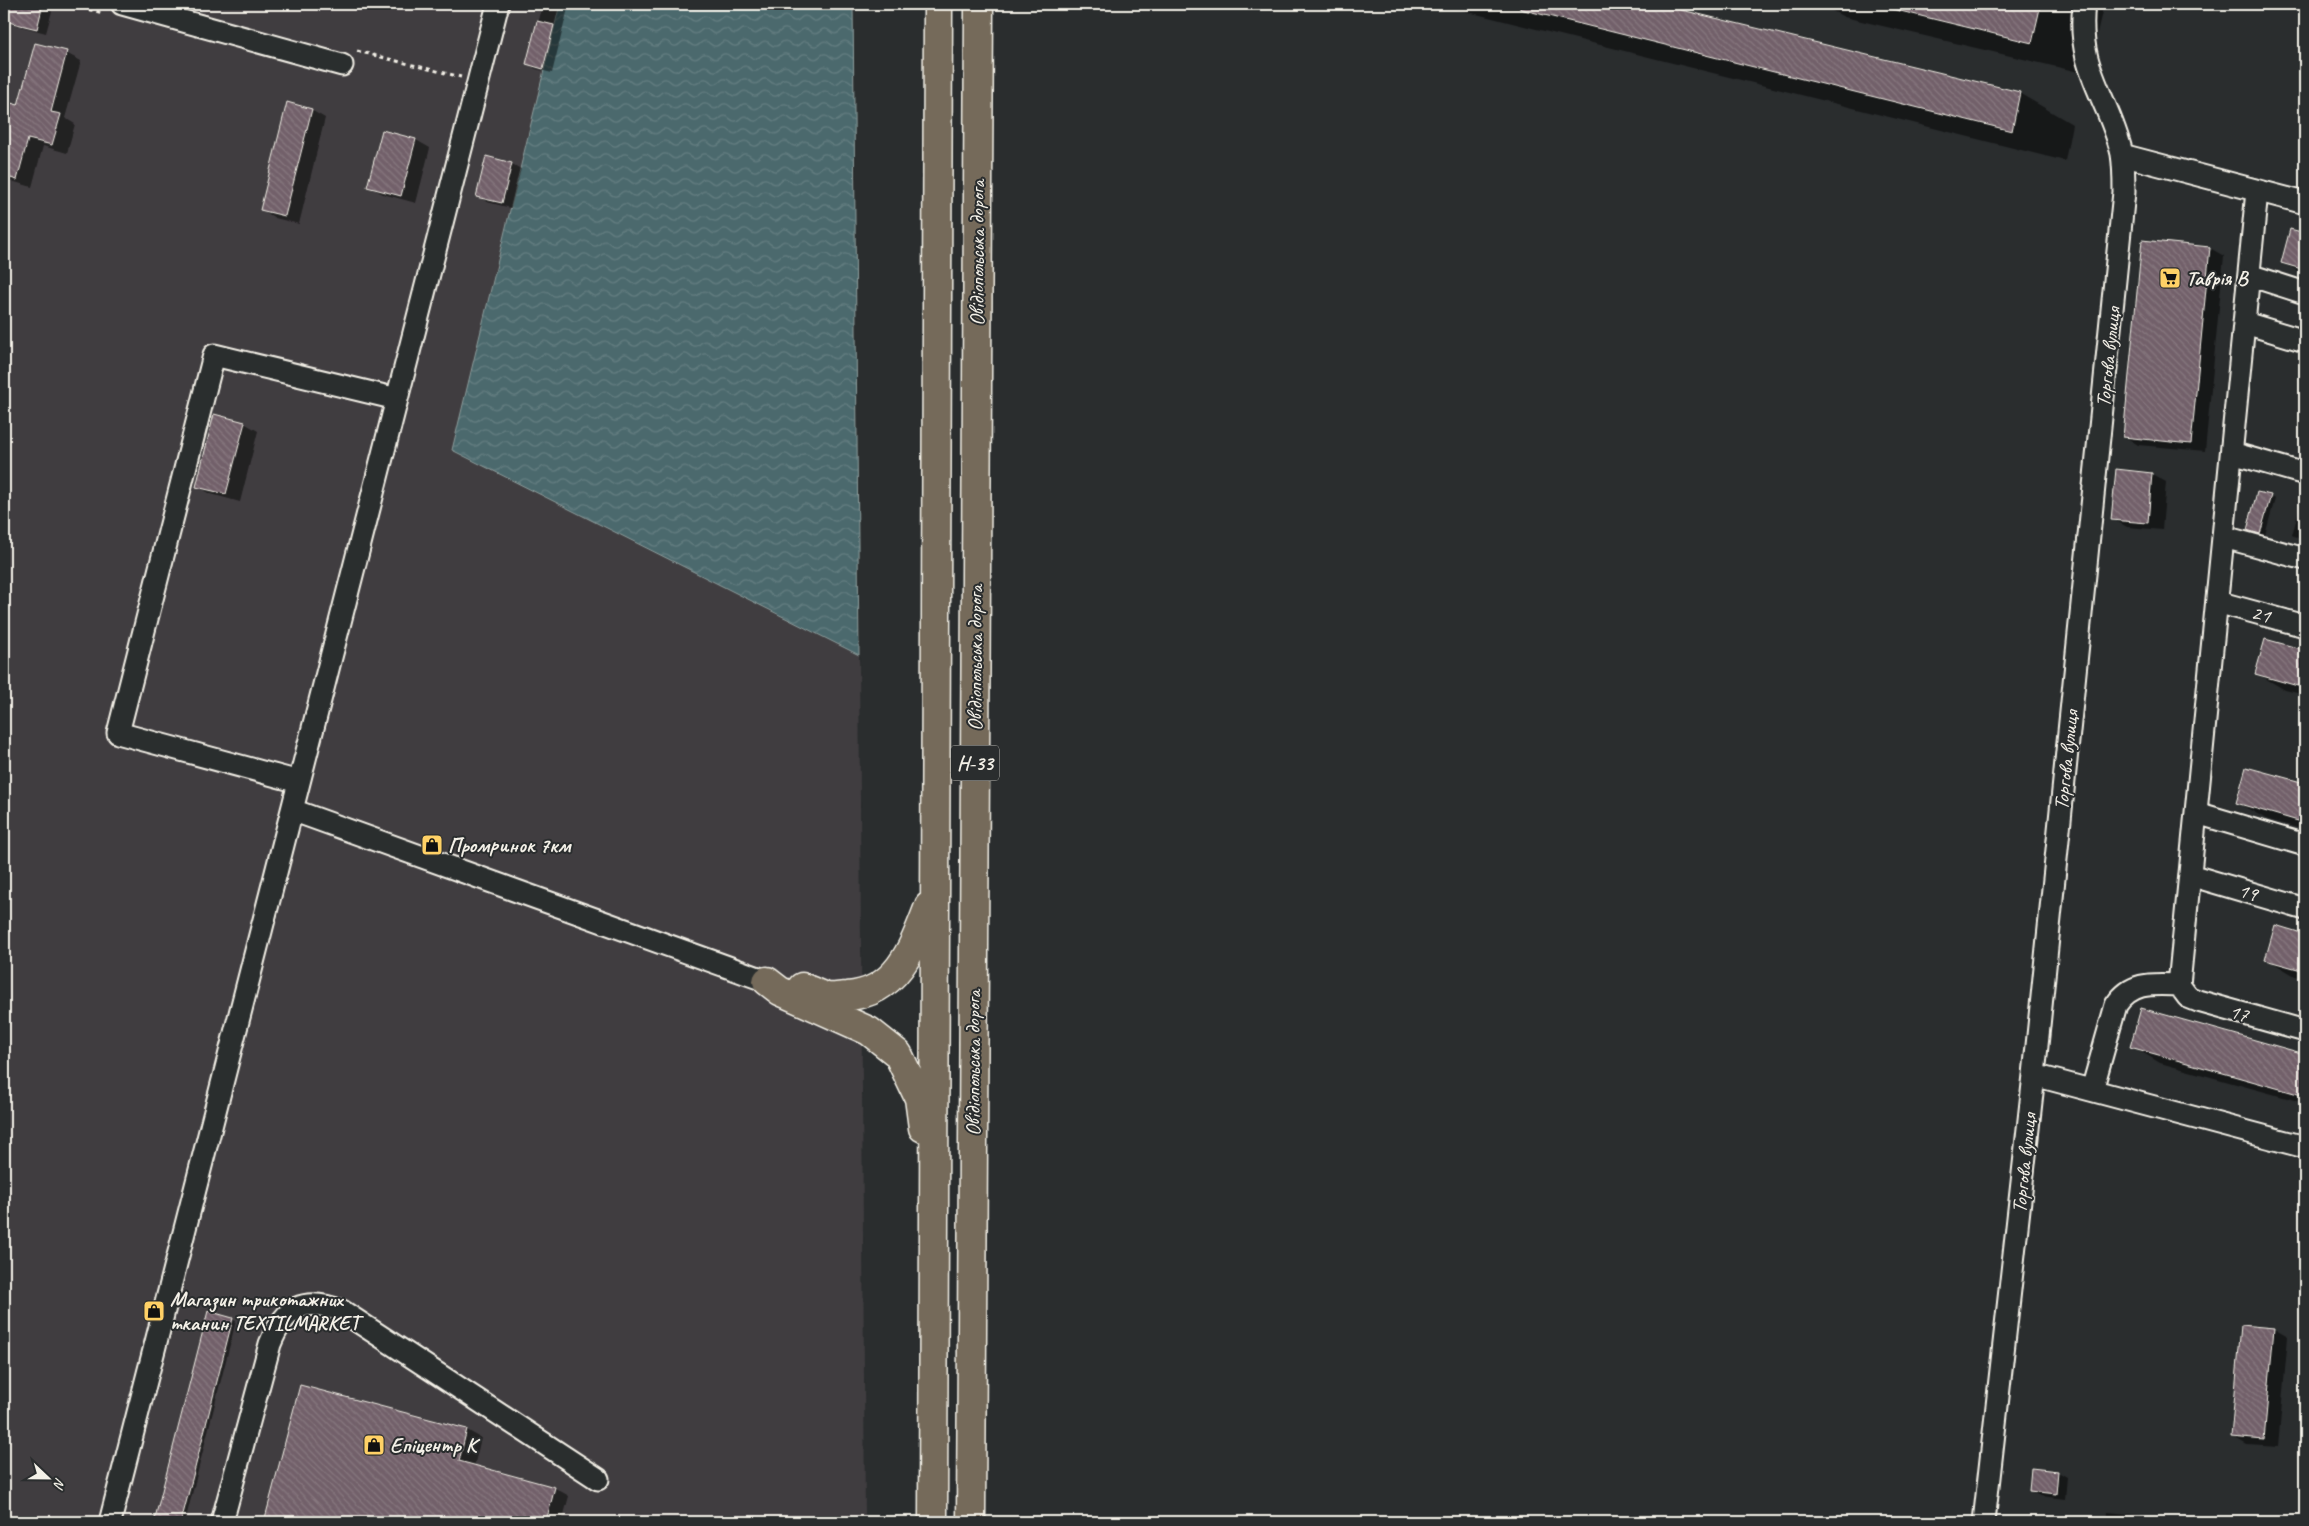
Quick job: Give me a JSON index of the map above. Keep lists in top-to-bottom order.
{
  "streets": {
    "main road": ["Овідіопольська дорога", "Н-33"],
    "street": [
      "Торгова вулиця",
      "21",
      "19",
      "17"
    ]
  },
  "places": {
    "supermarket": ["Таврія В"],
    "shop": ["Промринок 7км", "Магазин трикотажних тканин TEXTILMARKET", "Епіцентр К"]
  },
  "north": "right"
}
